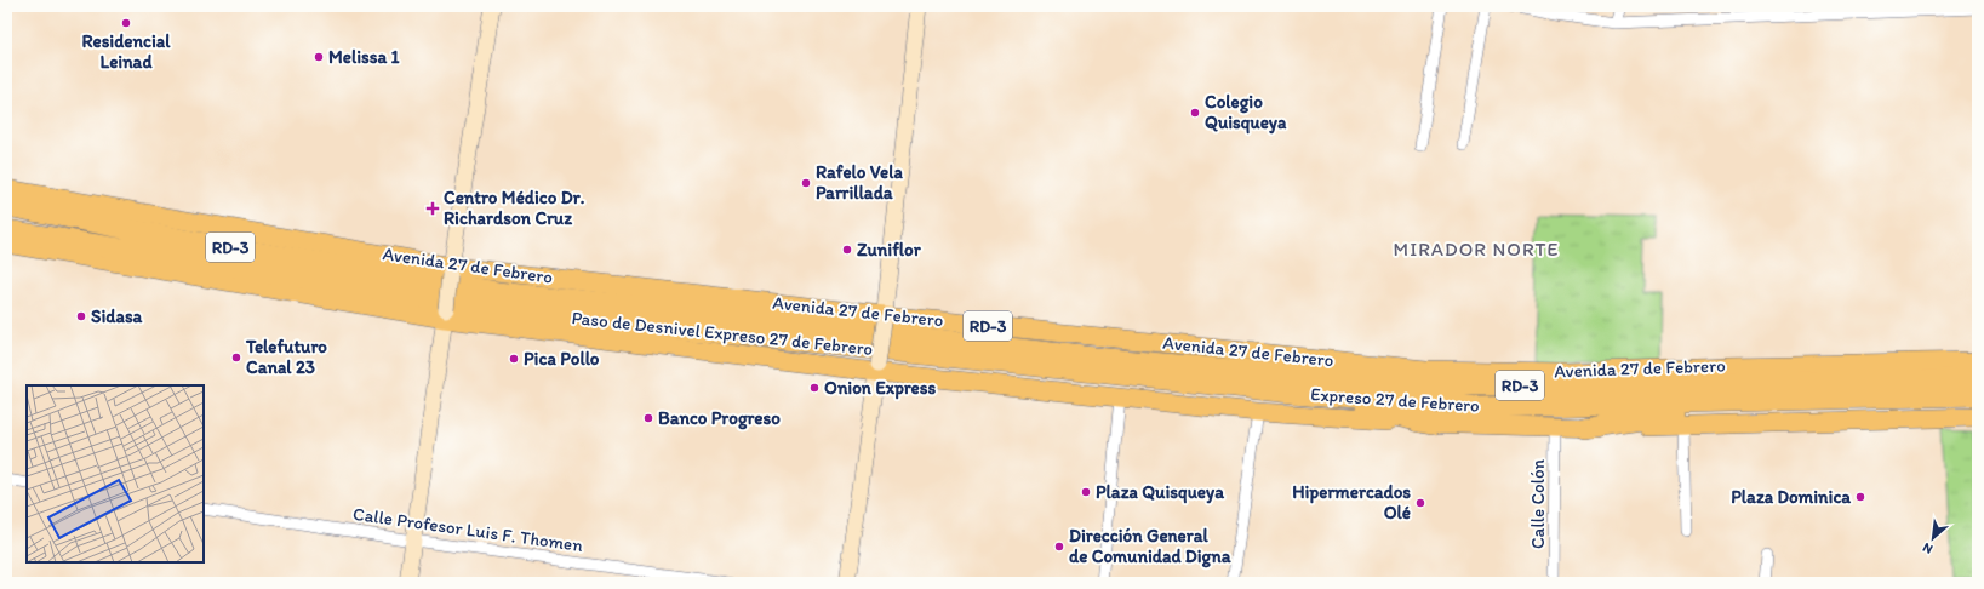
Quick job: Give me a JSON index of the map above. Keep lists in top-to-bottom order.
{
  "streets": {
    "highway": ["RD-3", "Paso de Desnivel Expreso 27 de Febrero", "Expreso 27 de Febrero"],
    "main road": ["Avenida 27 de Febrero"],
    "street": ["Calle Colón", "Calle Profesor Luis F. Thomen"]
  },
  "crossings": [
    ["RD-3", "Expreso 27 de Febrero"],
    ["RD-3", "Calle Colón"],
    ["Paso de Desnivel Expreso 27 de Febrero", "Expreso 27 de Febrero"]
  ],
  "districts": ["MIRADOR NORTE"],
  "places": {
    "other": [
      "Residencial Leinad",
      "Melissa 1",
      "Colegio Quisqueya",
      "Rafelo Vela Parrillada",
      "Zuniflor",
      "Sidasa",
      "Telefuturo Canal 23",
      "Pica Pollo",
      "Onion Express",
      "Banco Progreso",
      "Plaza Quisqueya",
      "Plaza Dominica",
      "Hipermercados Olé",
      "Dirección General de Comunidad Digna"
    ],
    "health": ["Centro Médico Dr. Richardson Cruz"]
  },
  "north": "bottom left"
}
